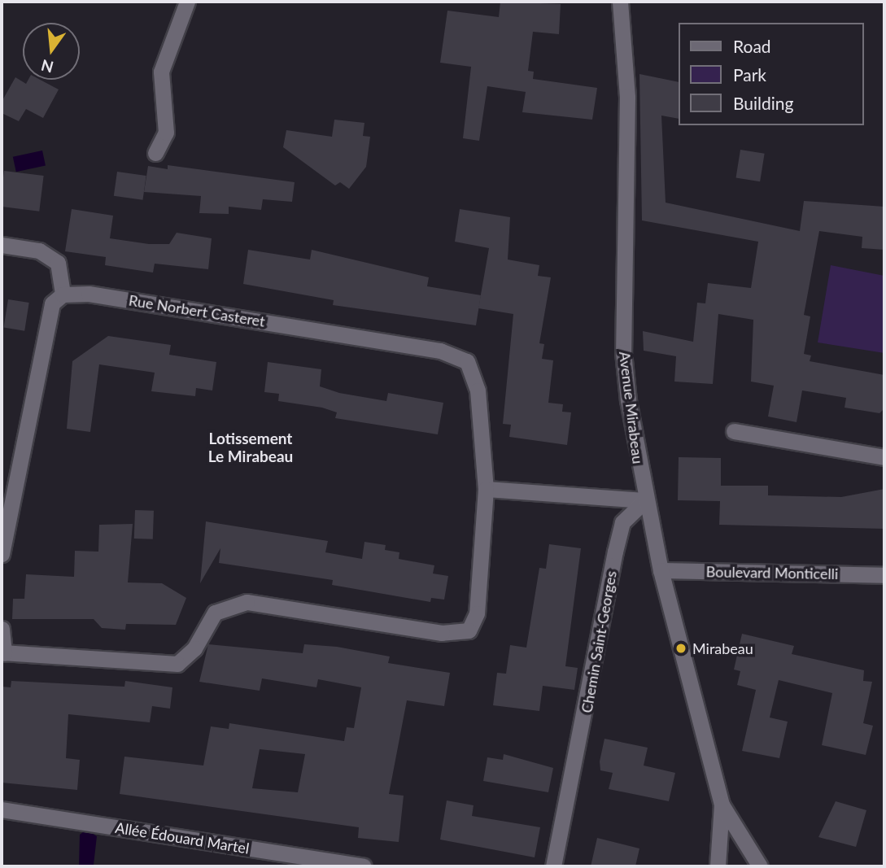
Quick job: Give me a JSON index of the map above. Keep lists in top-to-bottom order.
{
  "streets": {
    "street": [
      "Rue Norbert Casteret",
      "Avenue Mirabeau",
      "Boulevard Monticelli",
      "Chemin Saint-Georges",
      "Allée Édouard Martel"
    ]
  },
  "crossings": [
    ["Avenue Mirabeau", "Boulevard Monticelli"],
    ["Avenue Mirabeau", "Chemin Saint-Georges"]
  ],
  "districts": ["Lotissement Le Mirabeau"],
  "places": ["Mirabeau"],
  "legend": ["Road", "Park", "Building"],
  "north": "bottom"
}
